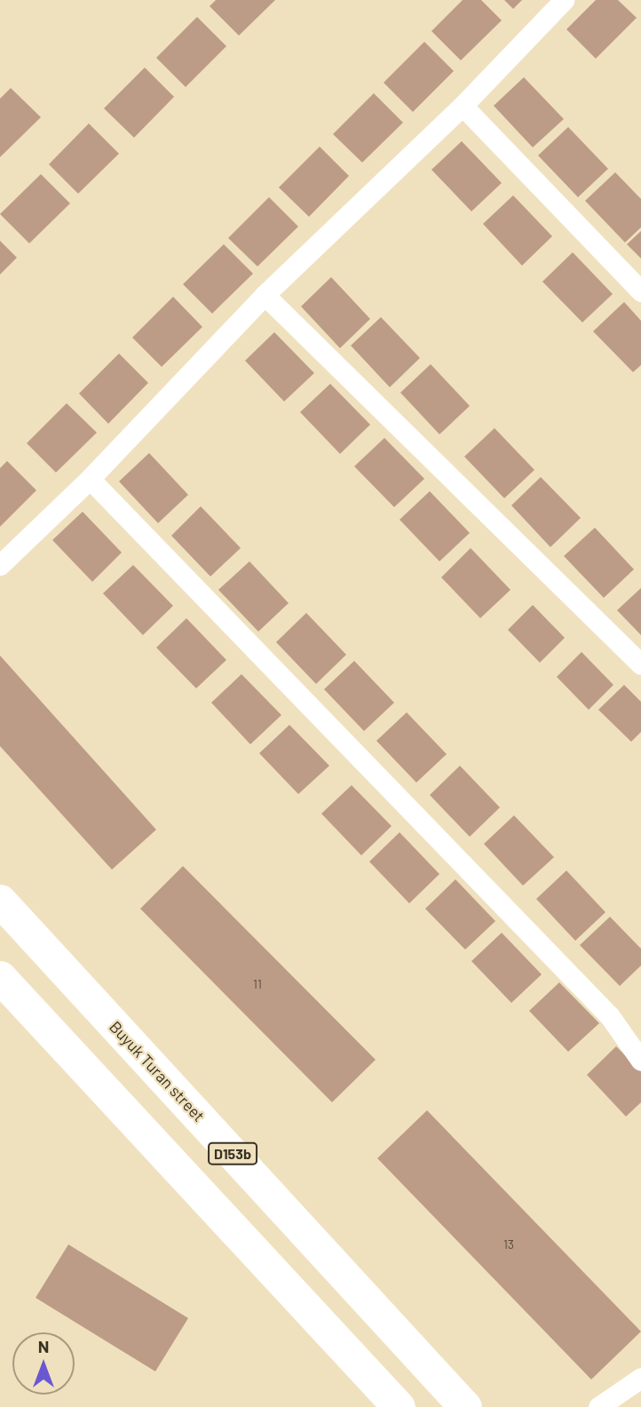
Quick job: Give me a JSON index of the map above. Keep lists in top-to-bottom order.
{
  "streets": {
    "main road": ["Buyuk Turan street", "D153b"]
  },
  "house_numbers": ["11", "13"],
  "north": "top"
}
